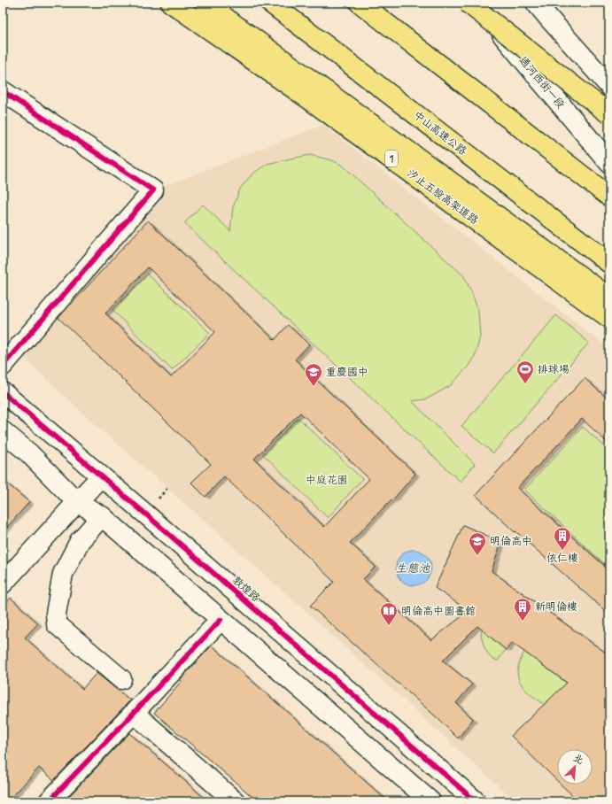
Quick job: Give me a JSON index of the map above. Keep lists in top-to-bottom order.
{
  "streets": {
    "highway": ["中山高速公路", "1", "汐止五股高架道路"],
    "street": ["通河西街一段", "敦煌路"]
  },
  "water": ["生態池"],
  "parks": ["中庭花園"],
  "places": {
    "sports": ["排球場"],
    "school or university": ["重慶國中", "明倫高中"],
    "building": ["依仁樓", "新明倫樓"],
    "library": ["明倫高中圖書館"]
  },
  "north": "top right"
}
